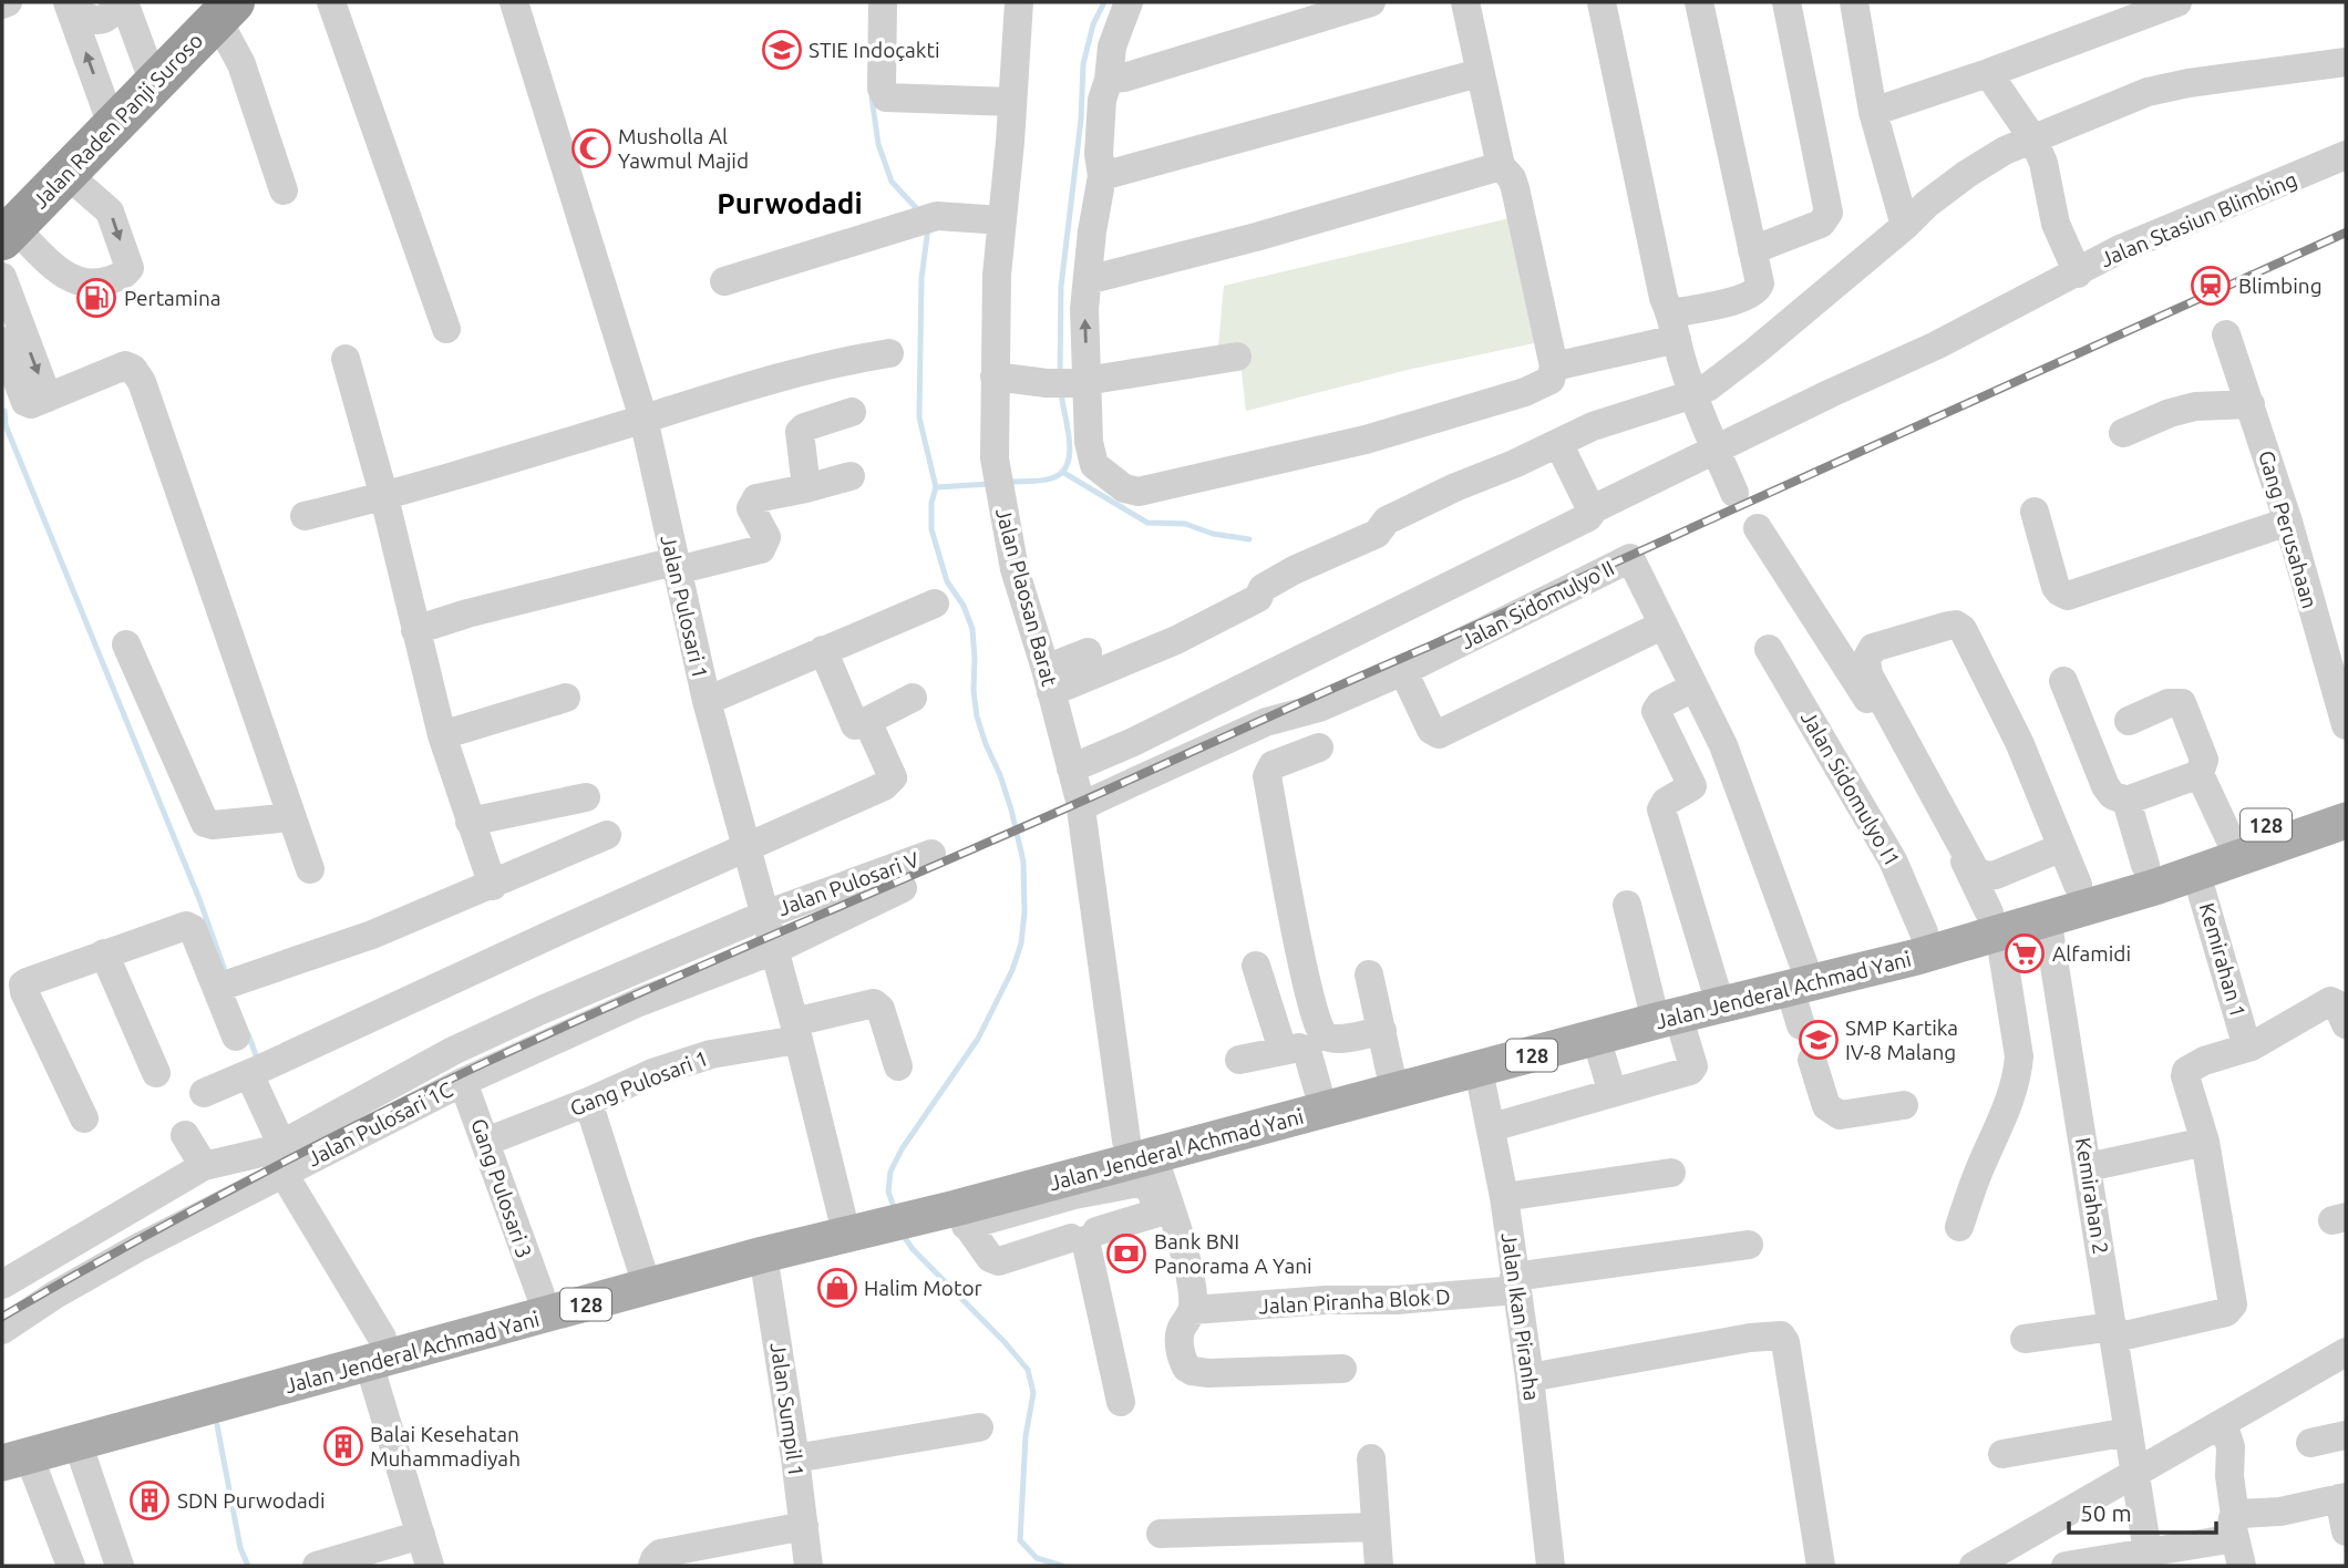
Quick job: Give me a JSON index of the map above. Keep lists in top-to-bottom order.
{
  "streets": {
    "highway": ["Jalan Raden Panji Suroso"],
    "main road": ["128", "Jalan Jenderal Achmad Yani"],
    "street": [
      "Jalan Stasiun Blimbing",
      "Gang Perusahaan",
      "Jalan Plaosan Barat",
      "Jalan Sidomulyo II",
      "Jalan Pulosari 1",
      "Jalan Sidomulyo I1",
      "Jalan Pulosari V",
      "Kemirahan 1",
      "Gang Pulosari 1",
      "Jalan Pulosari 1C",
      "Gang Pulosari 3",
      "Kemirahan 2",
      "Jalan Piranha Blok D",
      "Jalan Ikan Piranha",
      "Jalan Sumpil 1"
    ]
  },
  "crossings": [
    ["Jalan Stasiun Blimbing", "Jalan Plaosan Barat"],
    ["Jalan Plaosan Barat", "Jalan Sidomulyo II"],
    ["Jalan Plaosan Barat", "Jalan Jenderal Achmad Yani"],
    ["Jalan Sidomulyo II", "Jalan Jenderal Achmad Yani"],
    ["Jalan Pulosari 1", "Jalan Pulosari V"],
    ["Jalan Pulosari 1", "Jalan Jenderal Achmad Yani"],
    ["Jalan Pulosari 1", "Gang Pulosari 1"],
    ["Jalan Pulosari 1", "Jalan Pulosari 1C"],
    ["Jalan Sidomulyo I1", "Jalan Jenderal Achmad Yani"],
    ["128", "Jalan Jenderal Achmad Yani"],
    ["Jalan Pulosari V", "Jalan Pulosari 1C"],
    ["Kemirahan 1", "Jalan Jenderal Achmad Yani"],
    ["Jalan Jenderal Achmad Yani", "Gang Pulosari 3"],
    ["Jalan Jenderal Achmad Yani", "Kemirahan 2"],
    ["Jalan Jenderal Achmad Yani", "Jalan Ikan Piranha"],
    ["Jalan Jenderal Achmad Yani", "Jalan Sumpil 1"],
    ["Gang Pulosari 1", "Gang Pulosari 3"],
    ["Jalan Pulosari 1C", "Gang Pulosari 3"],
    ["Jalan Piranha Blok D", "Jalan Ikan Piranha"]
  ],
  "districts": ["Purwodadi"],
  "places": {
    "school or university": ["STIE Indoçakti", "SMP Kartika IV-8 Malang"],
    "mosque": ["Musholla Al Yawmul Majid"],
    "station": ["Blimbing"],
    "fuel station": ["Pertamina"],
    "supermarket": ["Alfamidi"],
    "bank": ["Bank BNI Panorama A Yani"],
    "shop": ["Halim Motor"],
    "building": ["Balai Kesehatan Muhammadiyah", "SDN Purwodadi"]
  },
  "scale_bar": "50 m"
}
